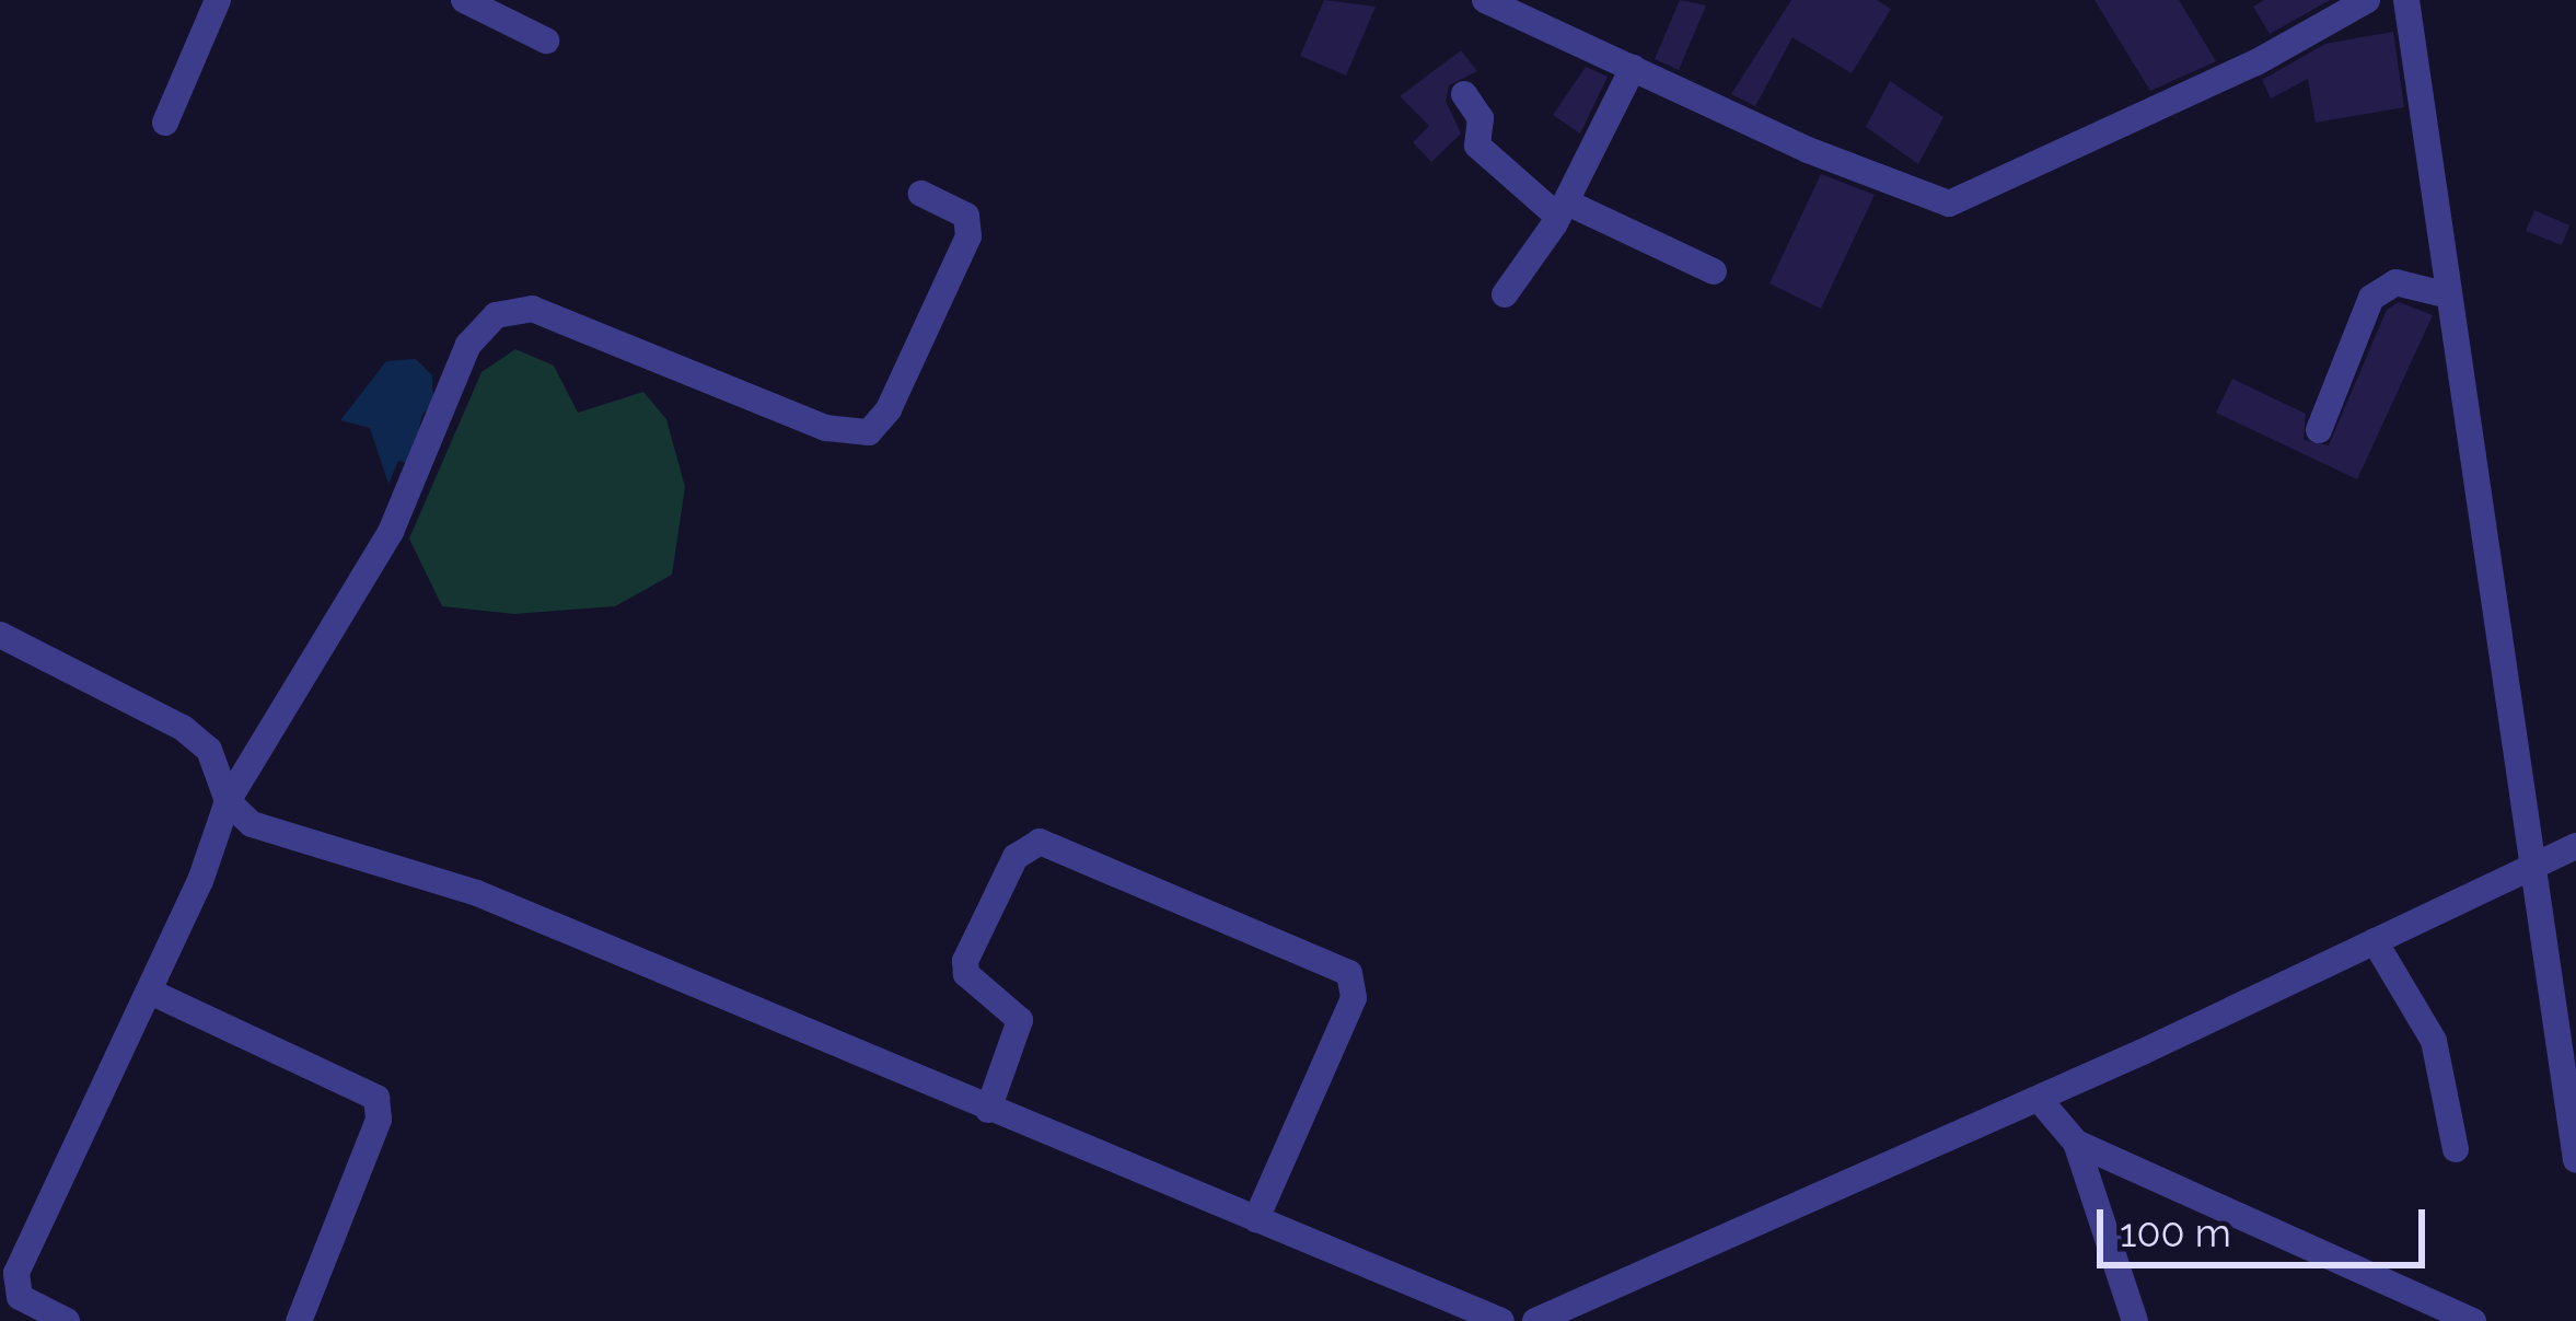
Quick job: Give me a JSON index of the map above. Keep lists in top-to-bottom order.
{
  "scale_bar": "100 m"
}
